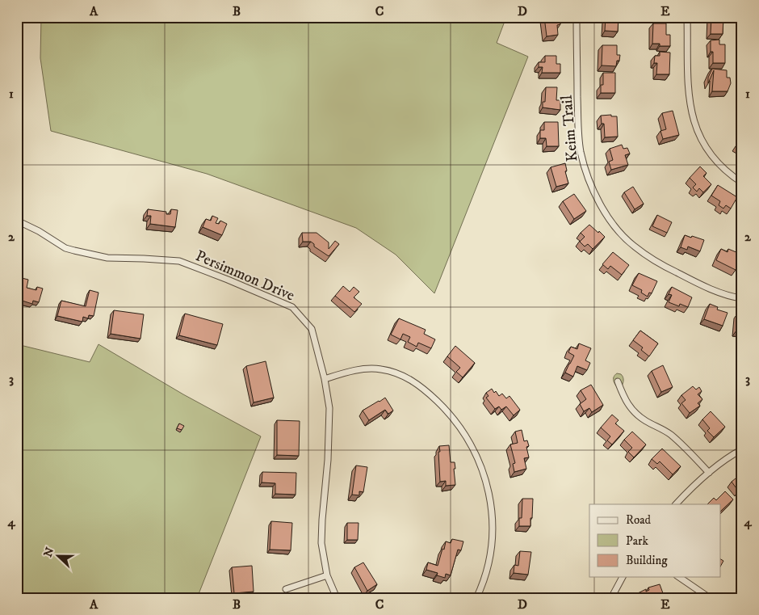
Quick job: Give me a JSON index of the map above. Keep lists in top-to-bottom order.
{
  "streets": {
    "street": ["Keim Trail", "Persimmon Drive"]
  },
  "legend": ["Road", "Park", "Building"],
  "north": "left",
  "grid": {
    "columns": [
      "A",
      "B",
      "C",
      "D",
      "E"
    ],
    "rows": [
      "1",
      "2",
      "3",
      "4"
    ]
  }
}
